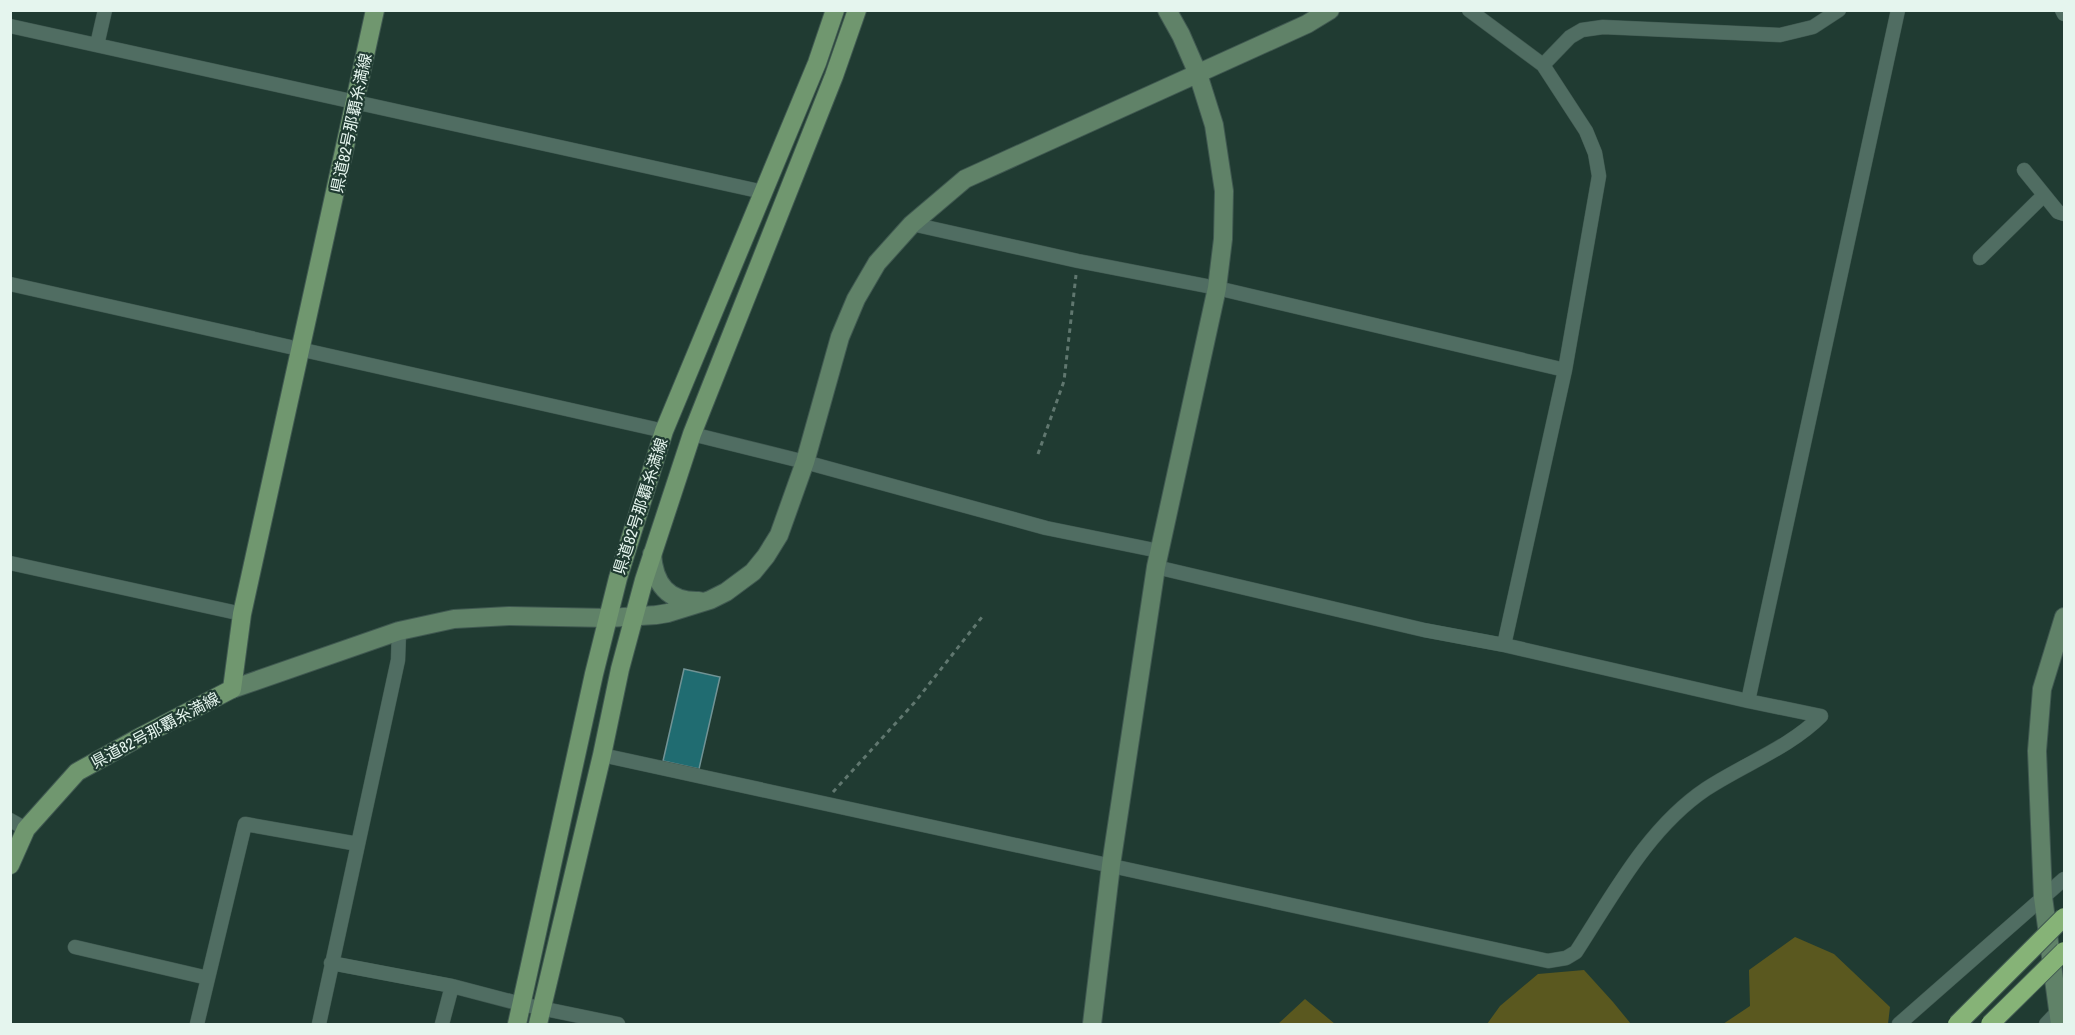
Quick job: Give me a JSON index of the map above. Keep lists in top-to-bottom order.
{
  "streets": {
    "main road": ["県道82号那覇糸満線"]
  }
}
